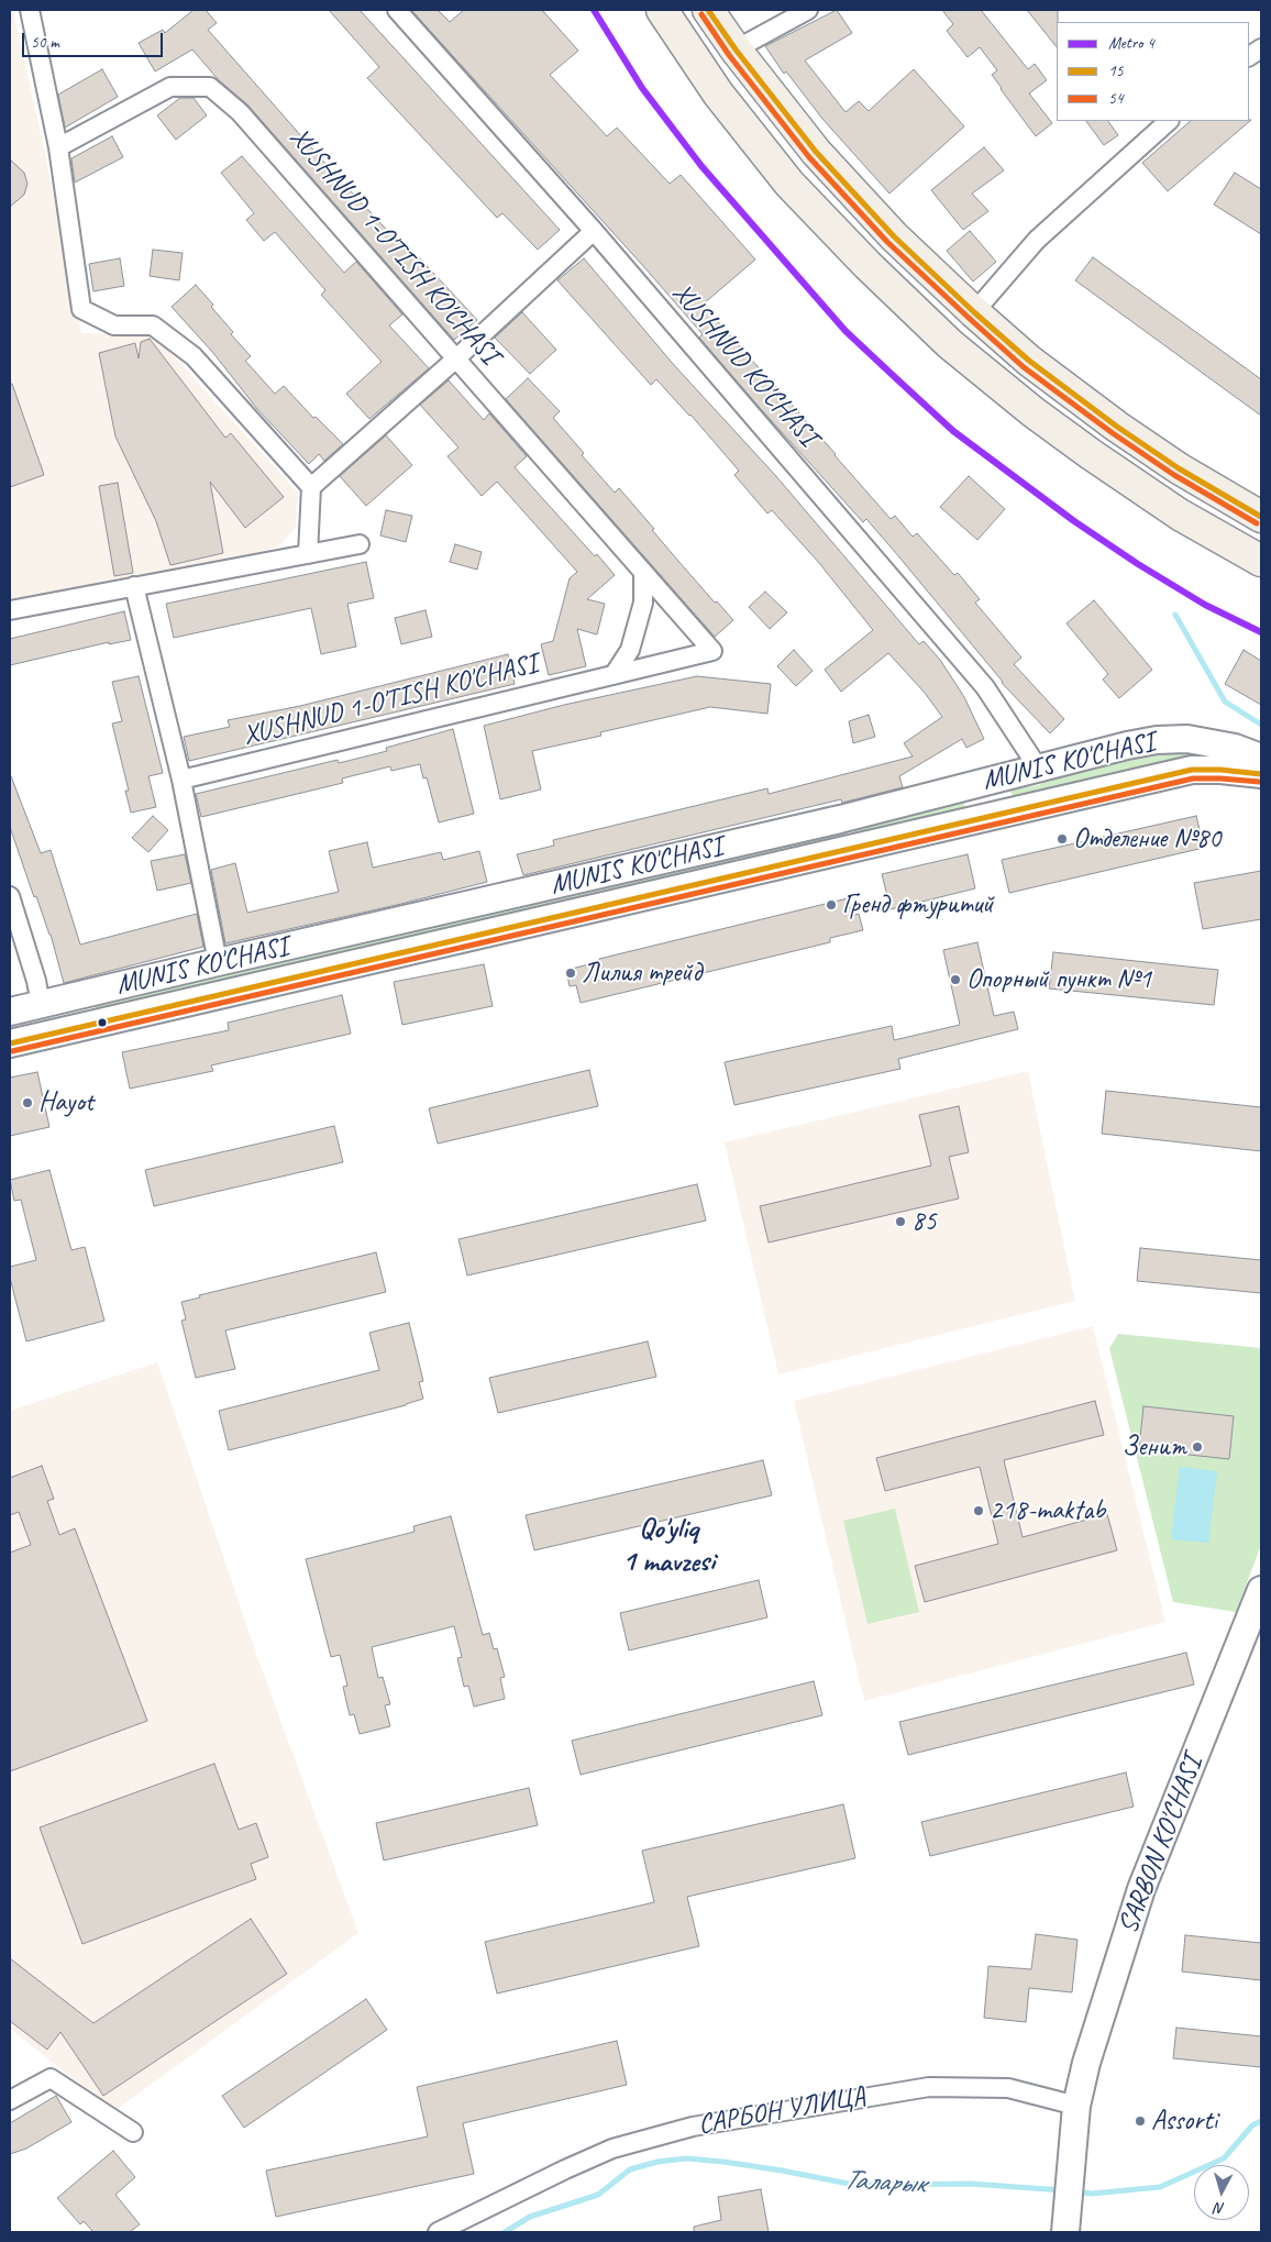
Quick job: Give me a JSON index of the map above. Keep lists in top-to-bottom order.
{
  "streets": {
    "street": [
      "XUSHNUD 1-O'TISH KO'CHASI",
      "XUSHNUD KO'CHASI",
      "MUNIS KO'CHASI",
      "SARBON KO'CHASI",
      "САРБОН УЛИЦА"
    ]
  },
  "crossings": [
    ["XUSHNUD KO'CHASI", "MUNIS KO'CHASI"],
    ["SARBON KO'CHASI", "САРБОН УЛИЦА"]
  ],
  "districts": ["Qo'yliq 1 mavzesi"],
  "water": ["Таларык"],
  "places": [
    "Отделение №80",
    "Гренд фтуритий",
    "Лилия трейд",
    "Опорный пункт №1",
    "Hayot",
    "85",
    "Зенит",
    "218-maktab",
    "Assorti"
  ],
  "lines": ["metro line 4", "transit line 15", "transit line 54"],
  "legend": ["Metro 4", "15", "54"],
  "scale_bar": "50 m",
  "north": "bottom"
}
